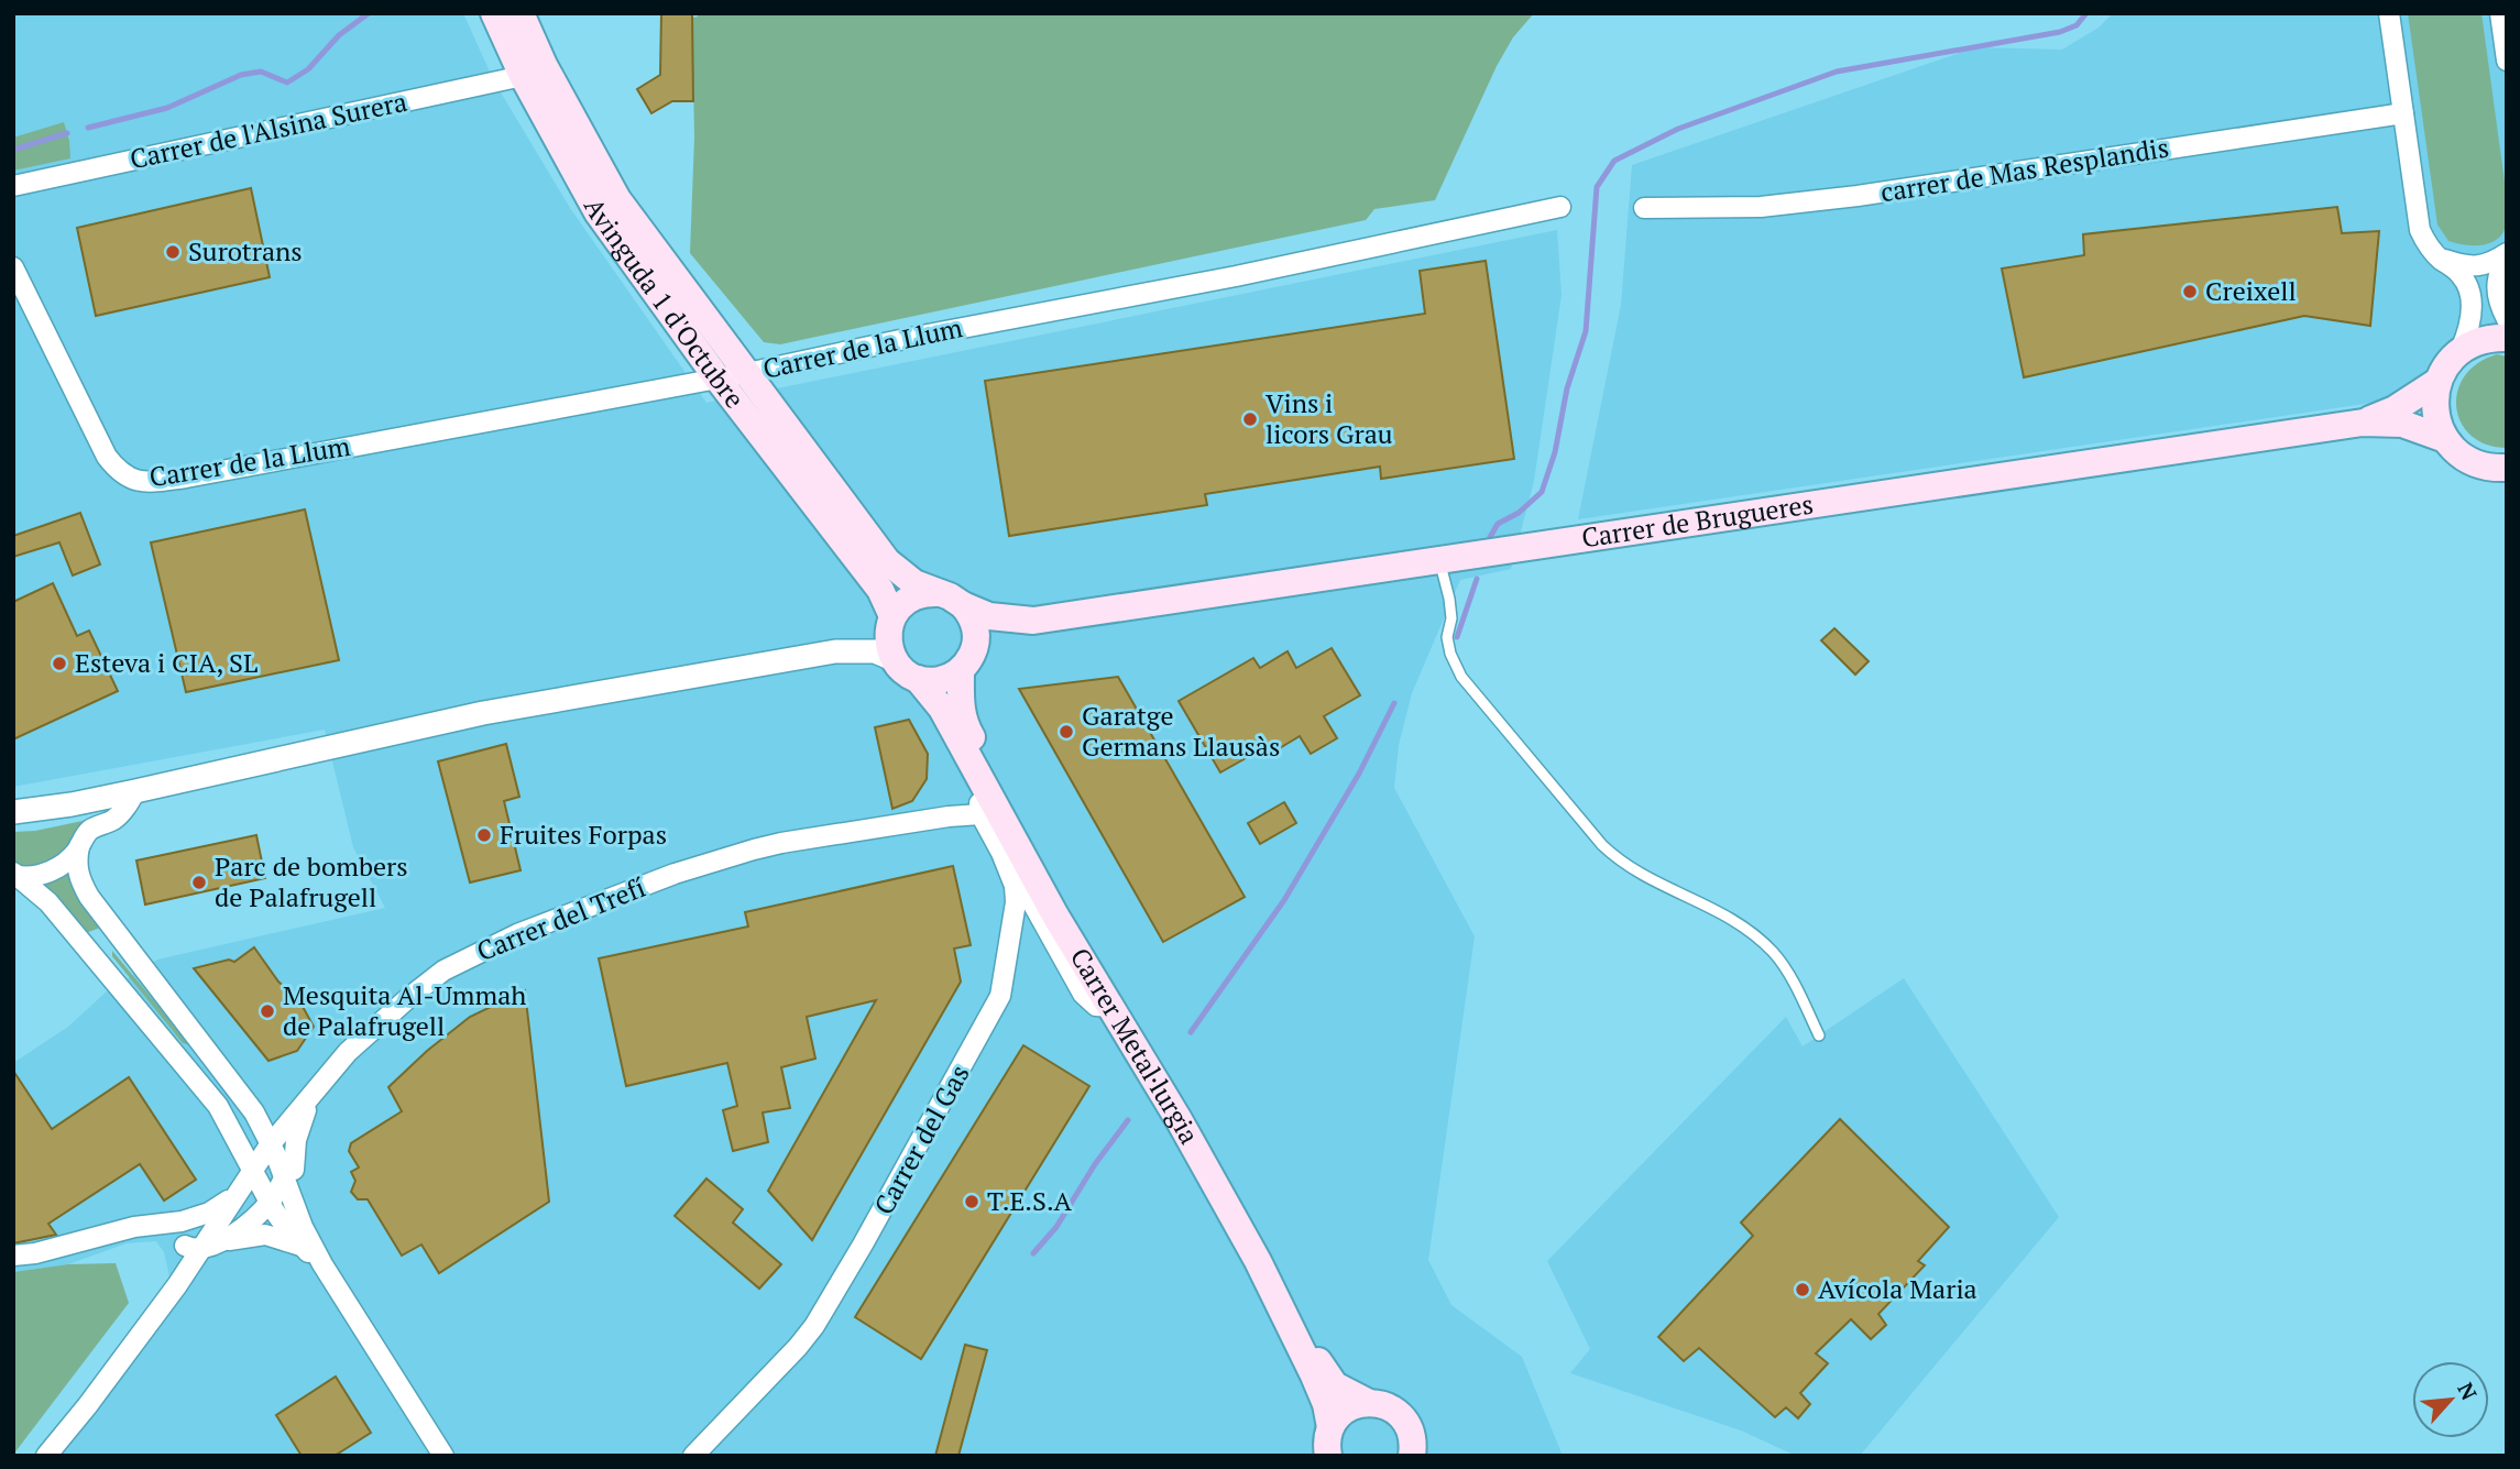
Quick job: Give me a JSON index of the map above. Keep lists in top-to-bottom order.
{
  "streets": {
    "main road": ["Avinguda 1 d'Octubre", "Carrer de Brugueres", "Carrer Metal·lurgia"],
    "street": [
      "Carrer de l'Alsina Surera",
      "carrer de Mas Resplandis",
      "Carrer de la Llum",
      "Carrer del Trefí",
      "Carrer del Gas"
    ]
  },
  "crossings": [
    ["Carrer de l'Alsina Surera", "Avinguda 1 d'Octubre"],
    ["Avinguda 1 d'Octubre", "Carrer de la Llum"],
    ["Carrer del Trefí", "Carrer del Gas"],
    ["Carrer Metal·lurgia", "Carrer del Gas"]
  ],
  "places": [
    "Surotrans",
    "Creixell",
    "Vins i licors Grau",
    "Esteva i CIA, SL",
    "Garatge Germans Llausàs",
    "Fruites Forpas",
    "Parc de bombers de Palafrugell",
    "Mesquita Al-Ummah de Palafrugell",
    "T.E.S.A",
    "Avícola Maria"
  ],
  "north": "top right"
}
